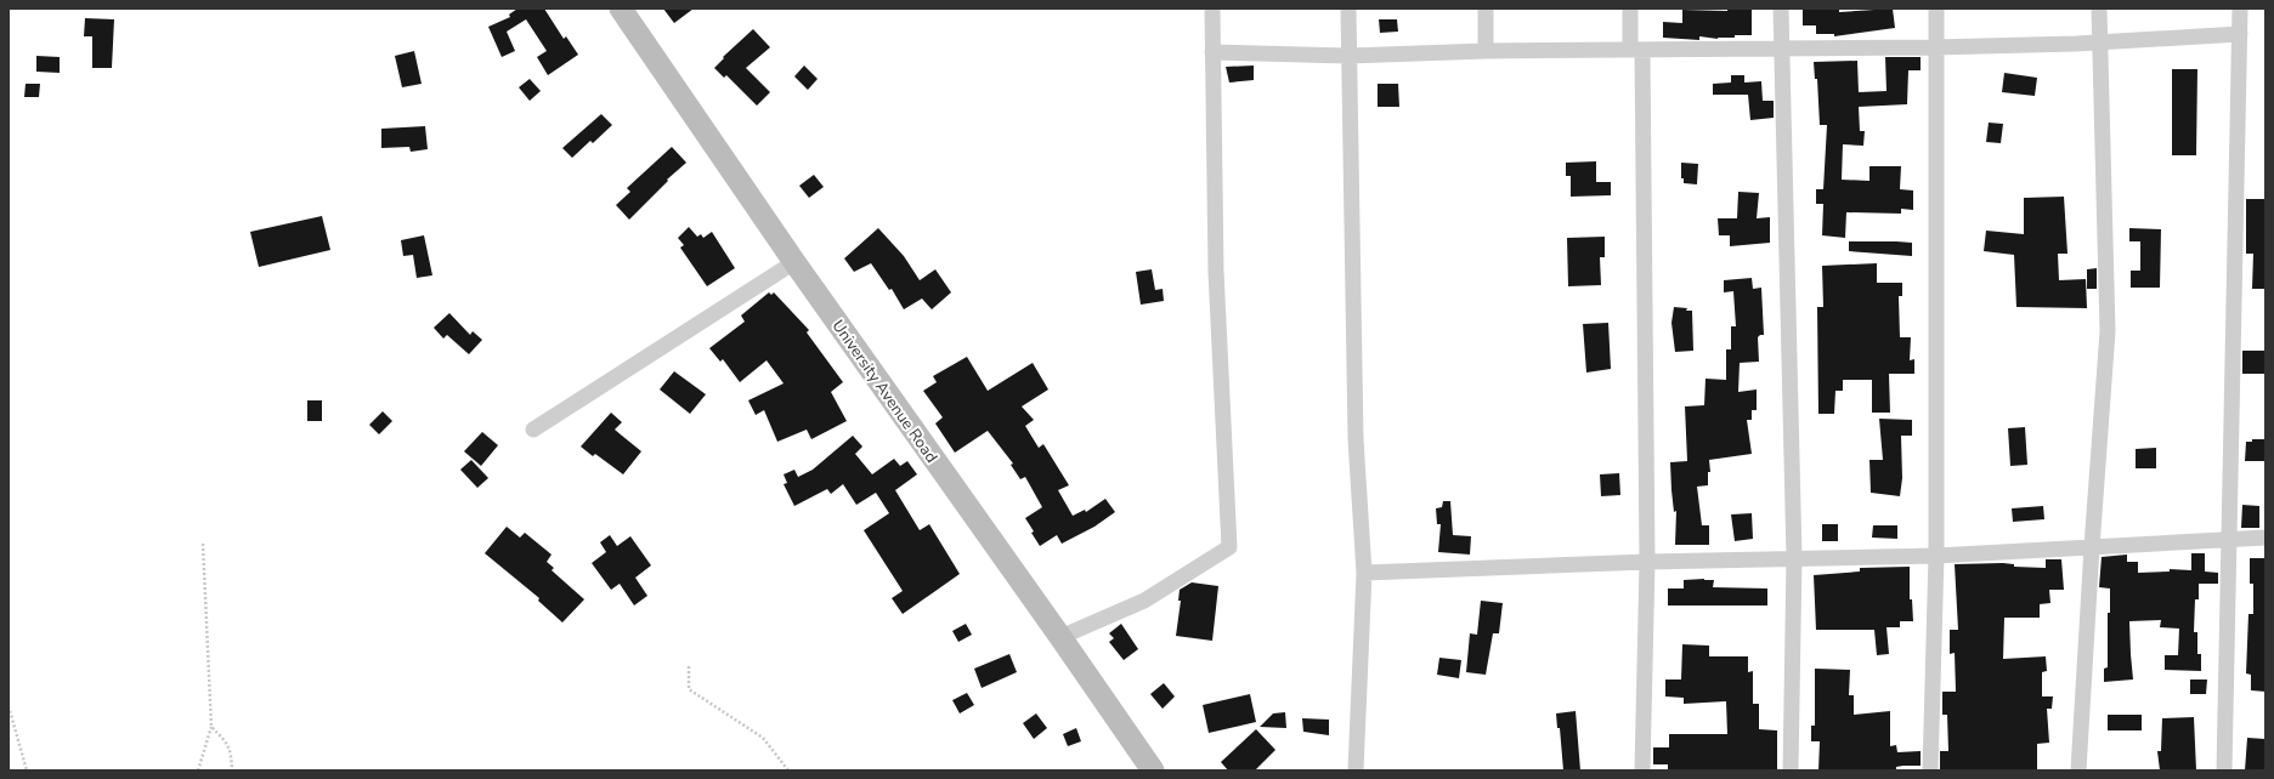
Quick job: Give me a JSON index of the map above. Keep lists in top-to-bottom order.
{
  "streets": {
    "main road": ["University Avenue Road"]
  }
}
